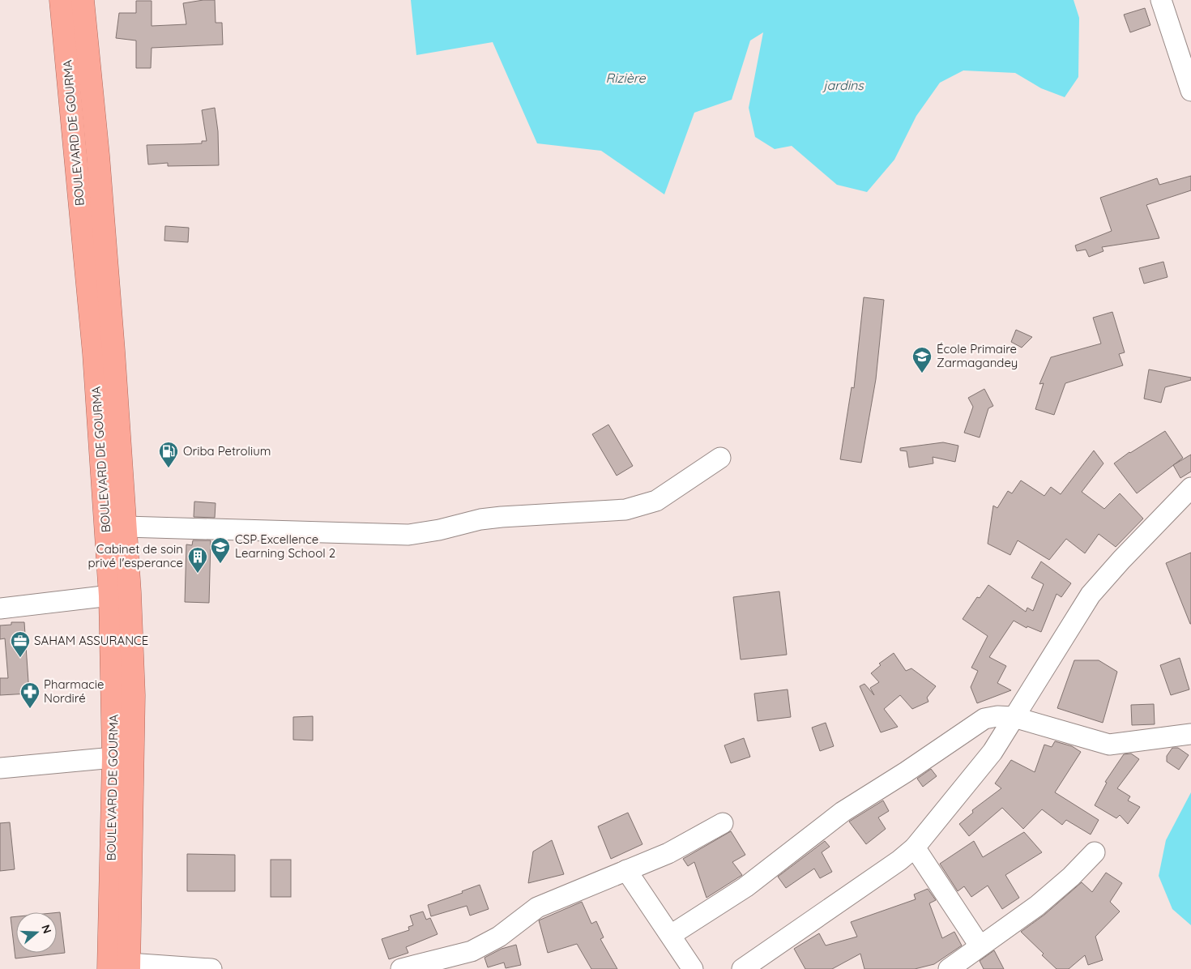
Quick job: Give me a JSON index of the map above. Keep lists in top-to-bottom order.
{
  "streets": {
    "highway": ["BOULEVARD DE GOURMA"]
  },
  "water": ["Rizière", "jardins"],
  "places": {
    "school or university": ["École Primaire Zarmagandey", "CSP Excellence Learning School 2"],
    "fuel station": ["Oriba Petrolium"],
    "building": ["Cabinet de soin privé l'esperance"],
    "office": ["SAHAM ASSURANCE"],
    "pharmacy": ["Pharmacie Nordiré"]
  },
  "north": "right"
}
